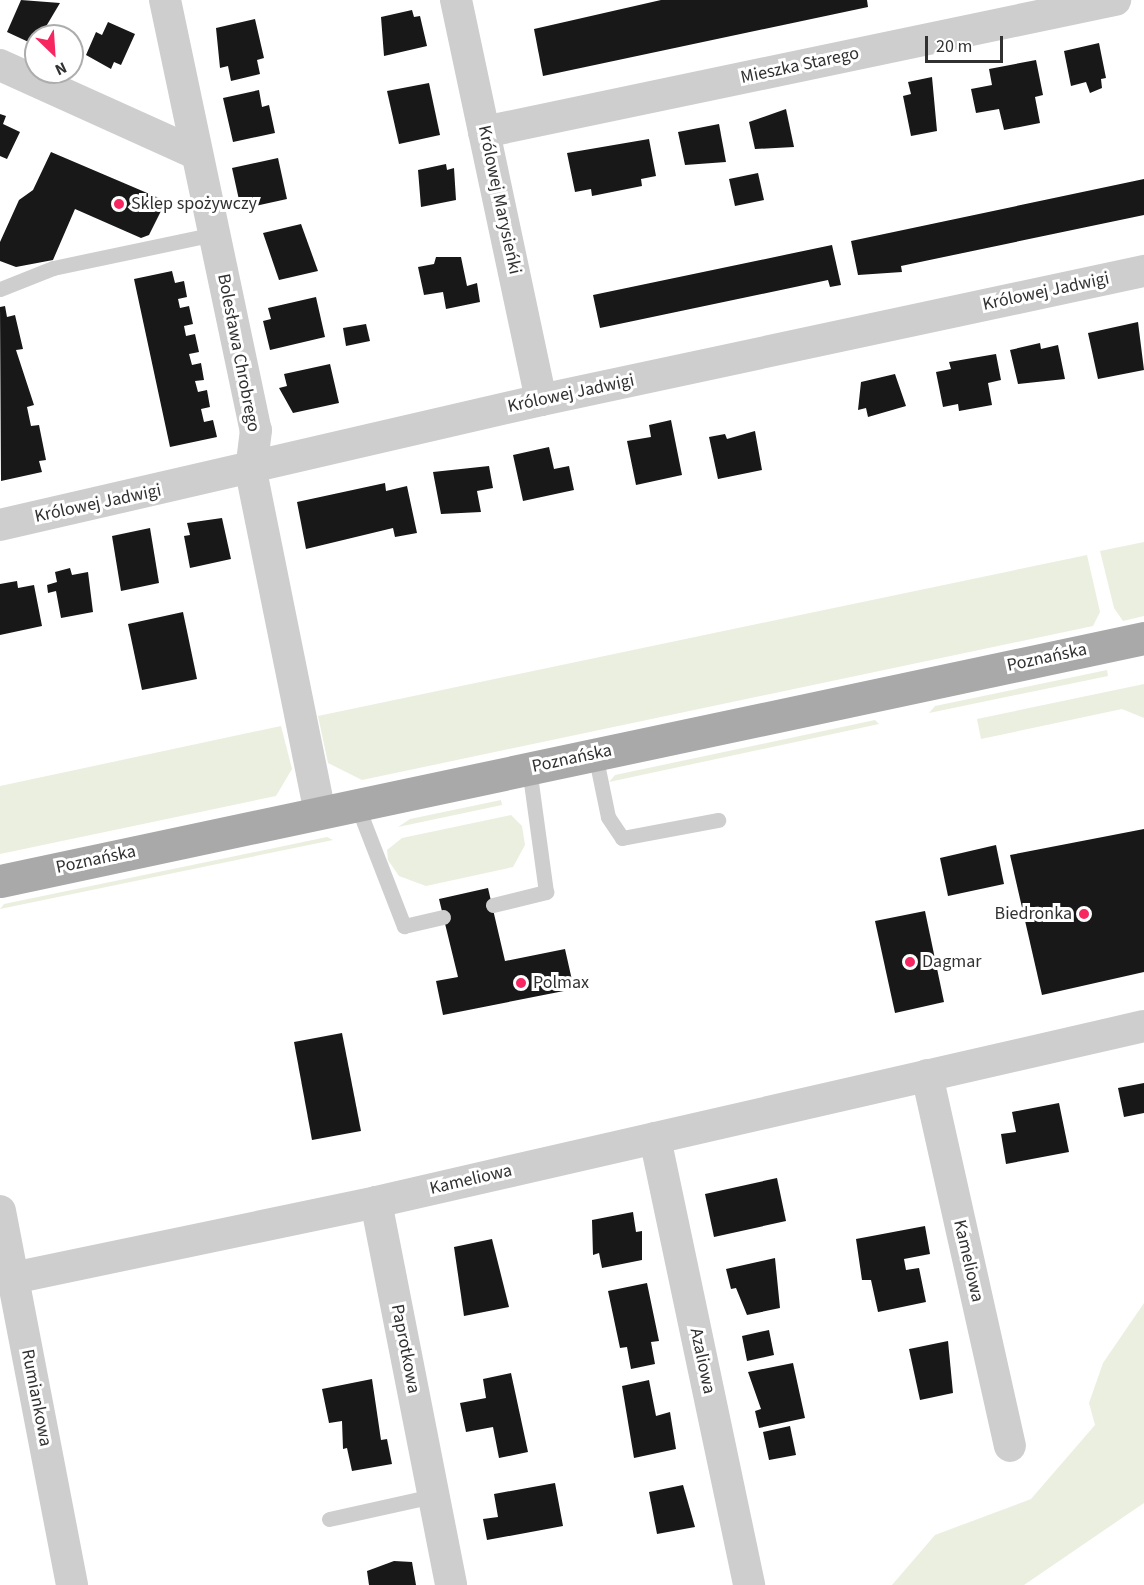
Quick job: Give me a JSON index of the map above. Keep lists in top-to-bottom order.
{
  "streets": {
    "main road": ["Poznańska"],
    "street": [
      "Mieszka Starego",
      "Królowej Marysieńki",
      "Królowej Jadwigi",
      "Bolesława Chrobrego",
      "Kameliowa",
      "Paprotkowa",
      "Azaliowa",
      "Rumiankowa"
    ]
  },
  "crossings": [
    ["Mieszka Starego", "Królowej Marysieńki"],
    ["Królowej Marysieńki", "Królowej Jadwigi"],
    ["Królowej Jadwigi", "Bolesława Chrobrego"],
    ["Bolesława Chrobrego", "Poznańska"],
    ["Kameliowa", "Paprotkowa"],
    ["Kameliowa", "Azaliowa"],
    ["Kameliowa", "Rumiankowa"]
  ],
  "places": [
    "Sklep spożywczy",
    "Biedronka",
    "Dagmar",
    "Polmax"
  ],
  "scale_bar": "20 m",
  "north": "bottom right"
}
